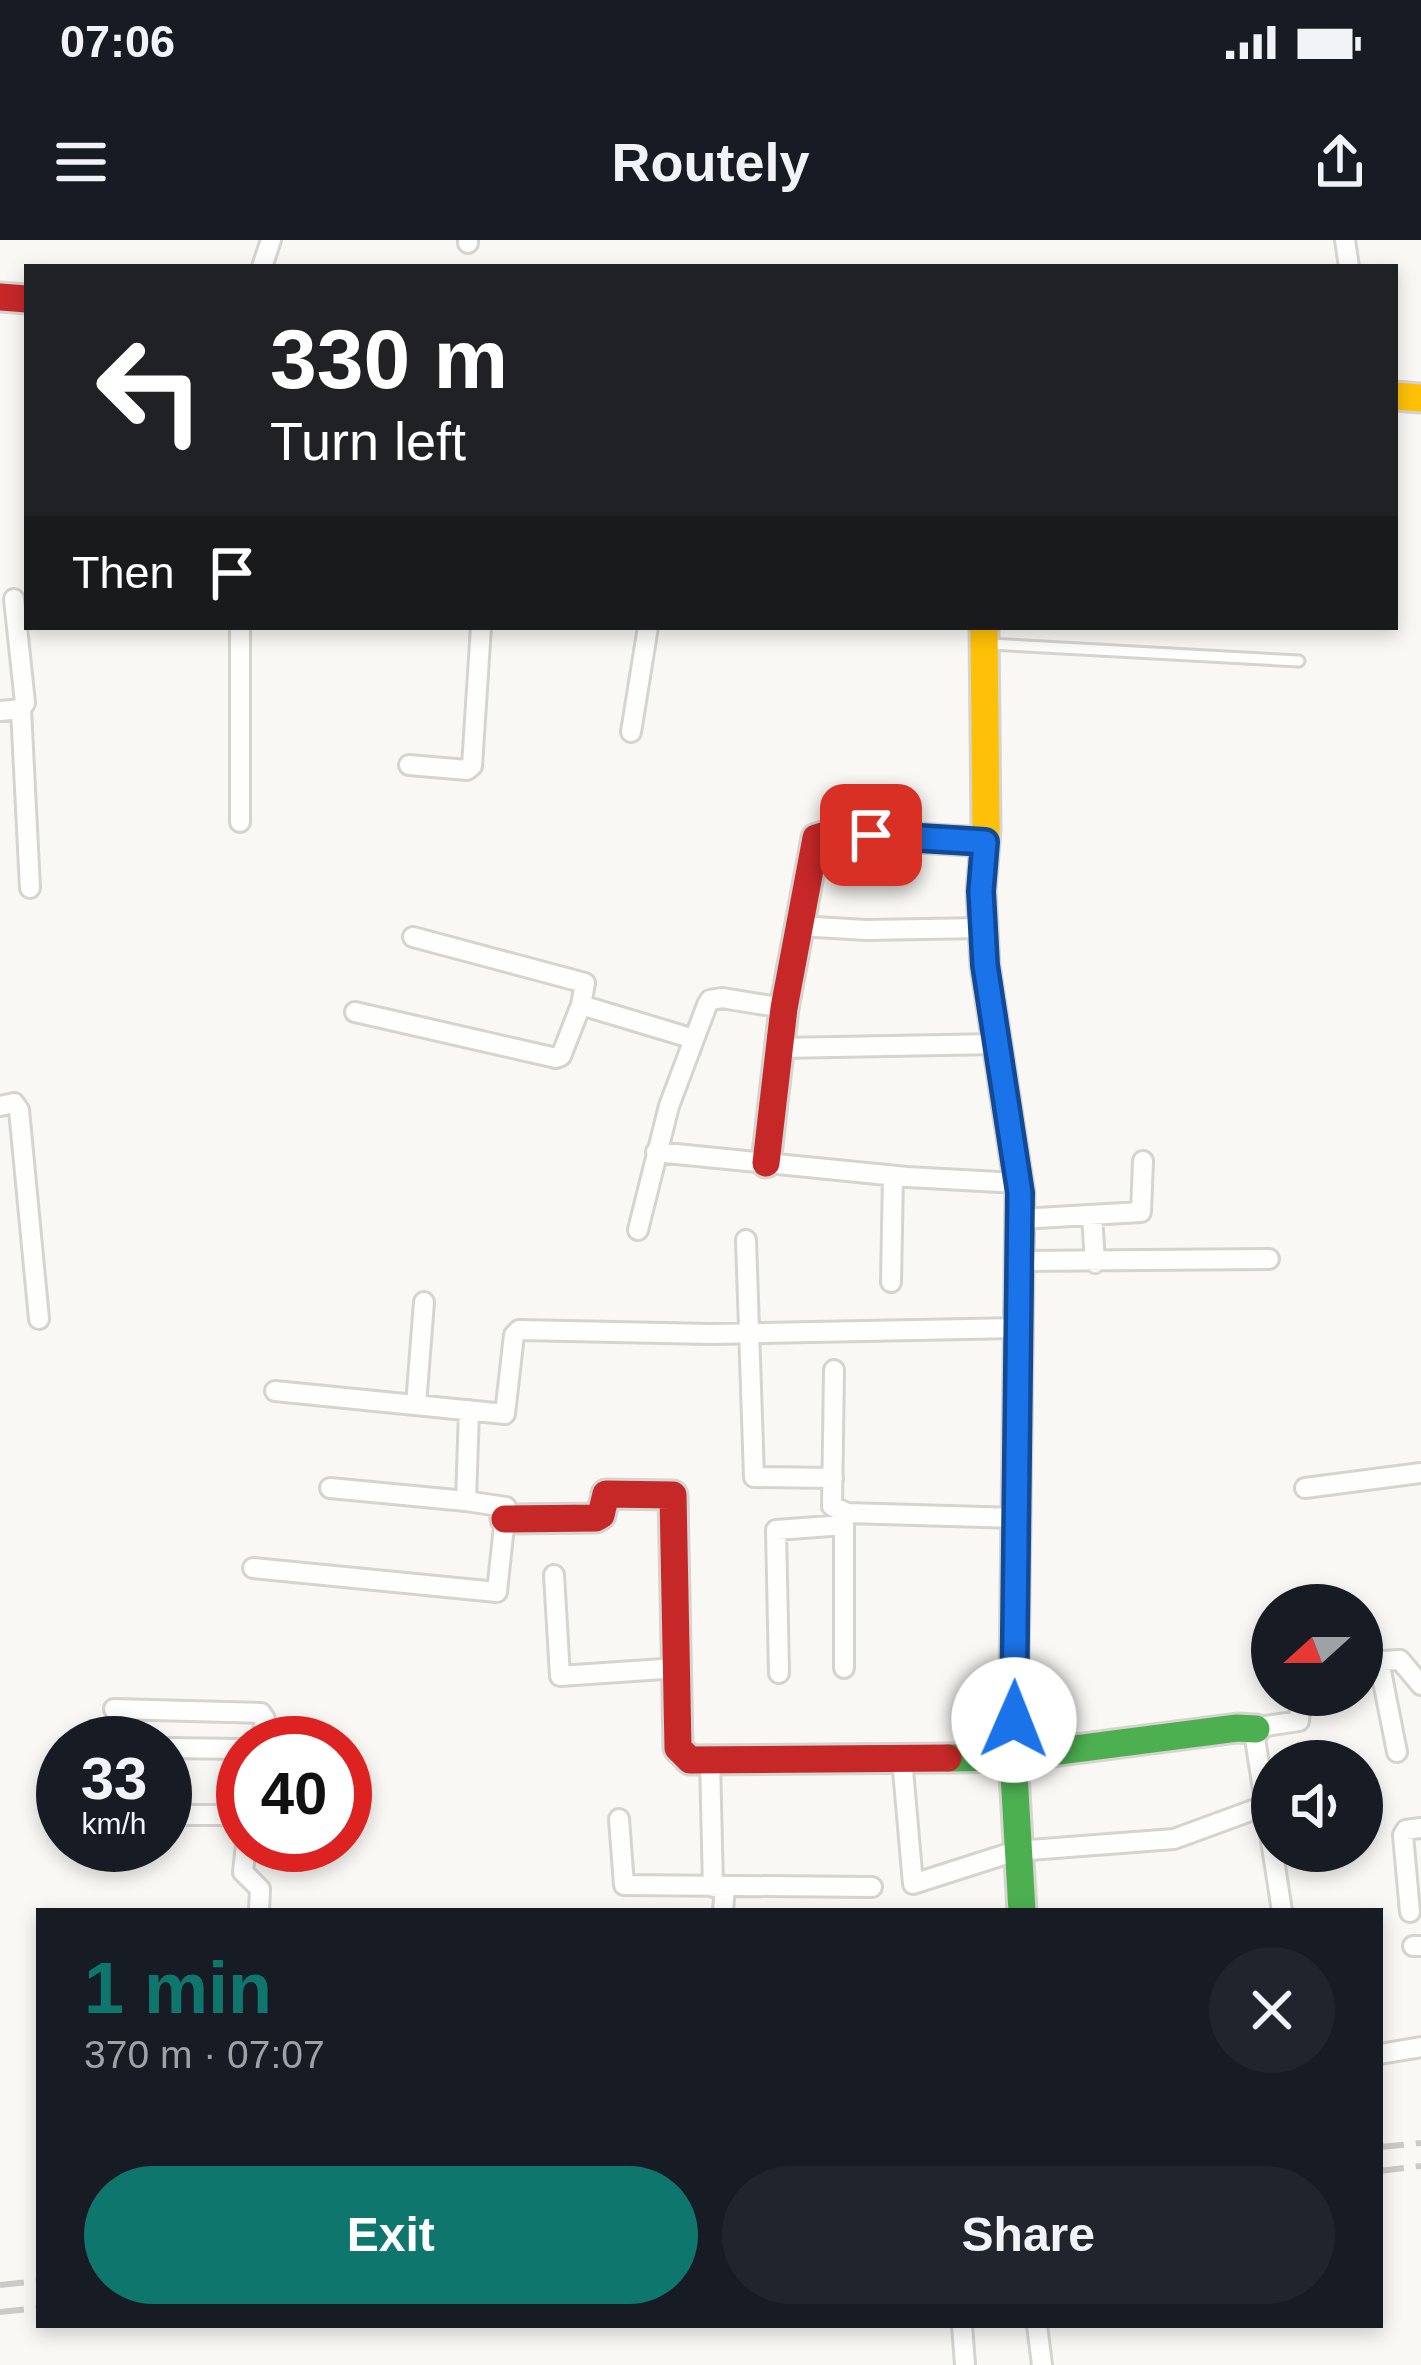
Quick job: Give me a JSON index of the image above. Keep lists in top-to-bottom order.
{
  "north": "left",
  "page": {
    "status": "07:06",
    "header": "Routely",
    "turn": ["330 m", "Turn left"],
    "then": "Then",
    "speed": "33 km/h",
    "limit": "40",
    "heading": ["1 min", "370 m · 07:07"],
    "buttons": ["Exit", "Share"]
  }
}
